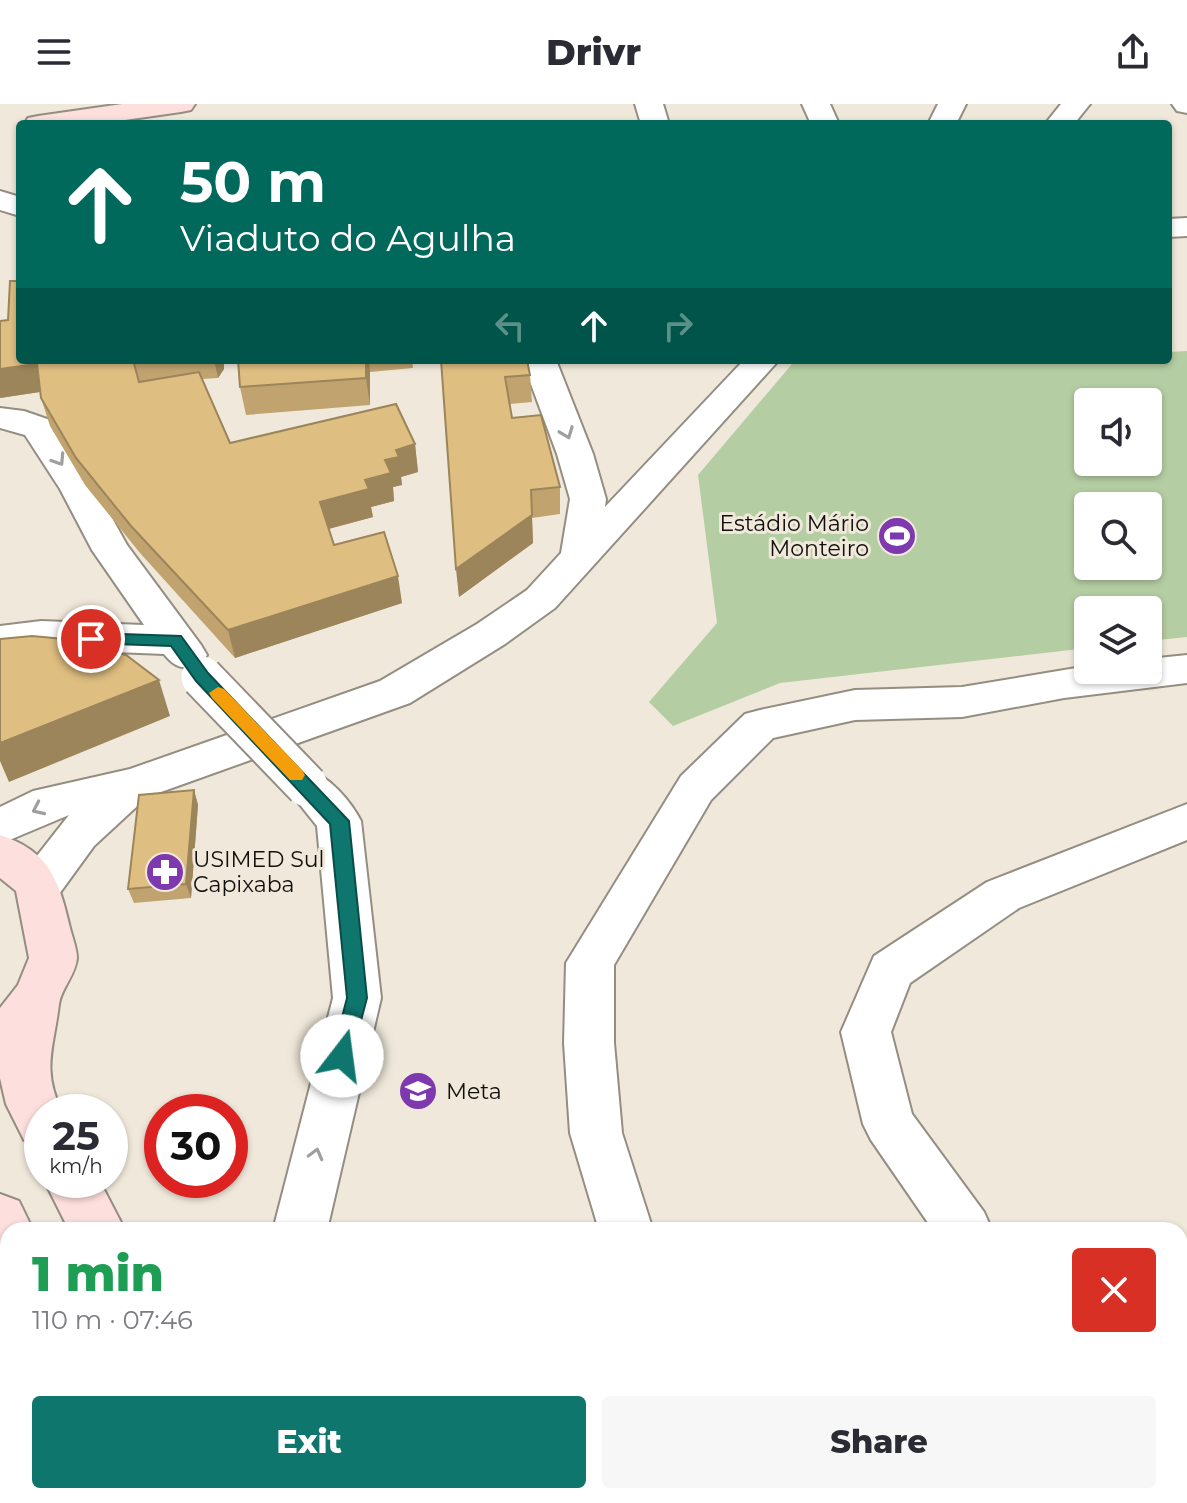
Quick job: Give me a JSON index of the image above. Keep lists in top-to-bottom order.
{
  "places": {
    "sports": ["Estádio Mário Monteiro"],
    "pharmacy": ["USIMED Sul Capixaba"],
    "school or university": ["Meta"]
  },
  "page": {
    "header": "Drivr",
    "turn": ["50 m", "Viaduto do Agulha"],
    "speed": "25 km/h",
    "limit": "30",
    "heading": ["1 min", "110 m · 07:46"],
    "buttons": ["Exit", "Share"]
  }
}
